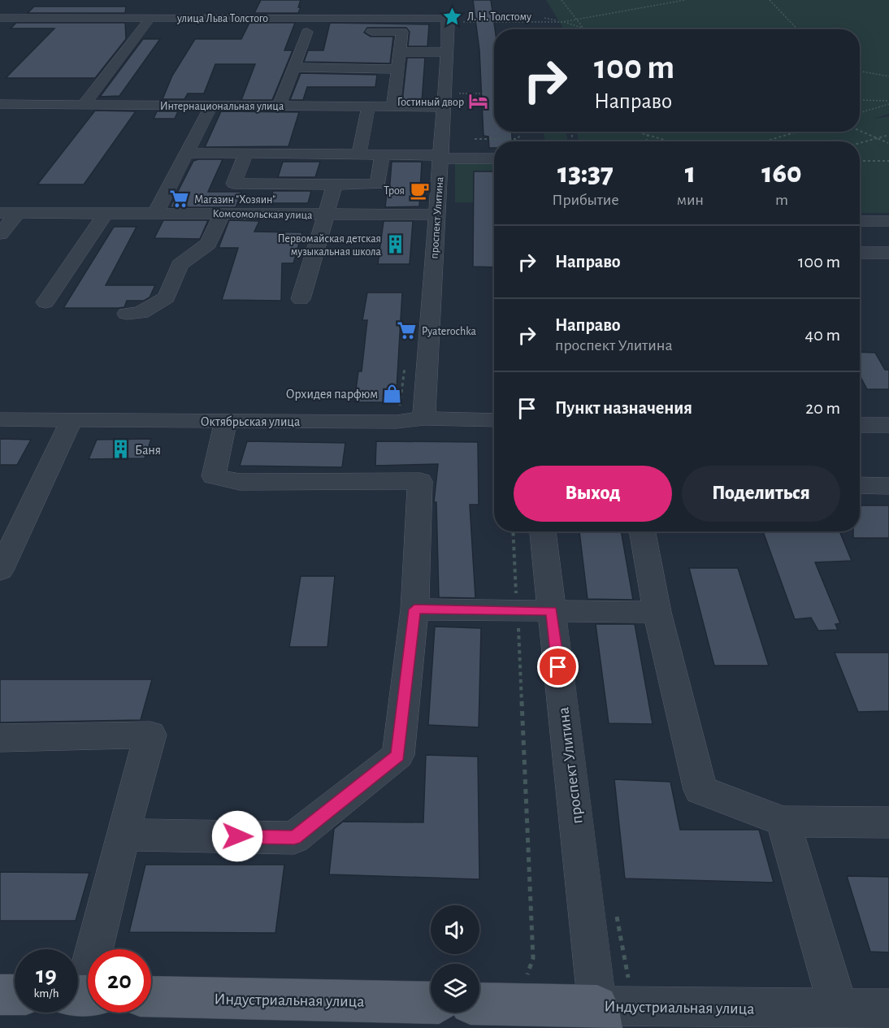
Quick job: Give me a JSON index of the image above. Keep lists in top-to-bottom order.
{
  "streets": {
    "main road": ["Индустриальная улица"],
    "street": [
      "улица Льва Толстого",
      "Интернациональная улица",
      "Комсомольская улица",
      "проспект Улитина",
      "Октябрьская улица"
    ]
  },
  "crossings": [
    ["улица Льва Толстого", "проспект Улитина"],
    ["Интернациональная улица", "проспект Улитина"],
    ["Комсомольская улица", "проспект Улитина"],
    ["проспект Улитина", "Октябрьская улица"],
    ["проспект Улитина", "Индустриальная улица"]
  ],
  "places": {
    "place": ["Л. Н. Толстому"],
    "hotel": ["Гостиный двор"],
    "cafe": ["Троя"],
    "supermarket": ["Магазин \"Хозяин\"", "Pyaterochka"],
    "building": ["Первомайская детская музыкальная школа", "Баня"],
    "shop": ["Орхидея парфюм"]
  },
  "page": {
    "turn": ["100 m", "Направо"],
    "eta": [
      "13:37",
      "Прибытие",
      "1",
      "мин",
      "160",
      "m"
    ],
    "list": [
      {
        "name": "Направо",
        "value": "100 m"
      },
      {
        "name": "Направо",
        "note": "проспект Улитина",
        "value": "40 m"
      },
      {
        "name": "Пункт назначения",
        "value": "20 m"
      }
    ],
    "buttons": ["Выход", "Поделиться"],
    "speed": "19 km/h",
    "limit": "20"
  }
}
